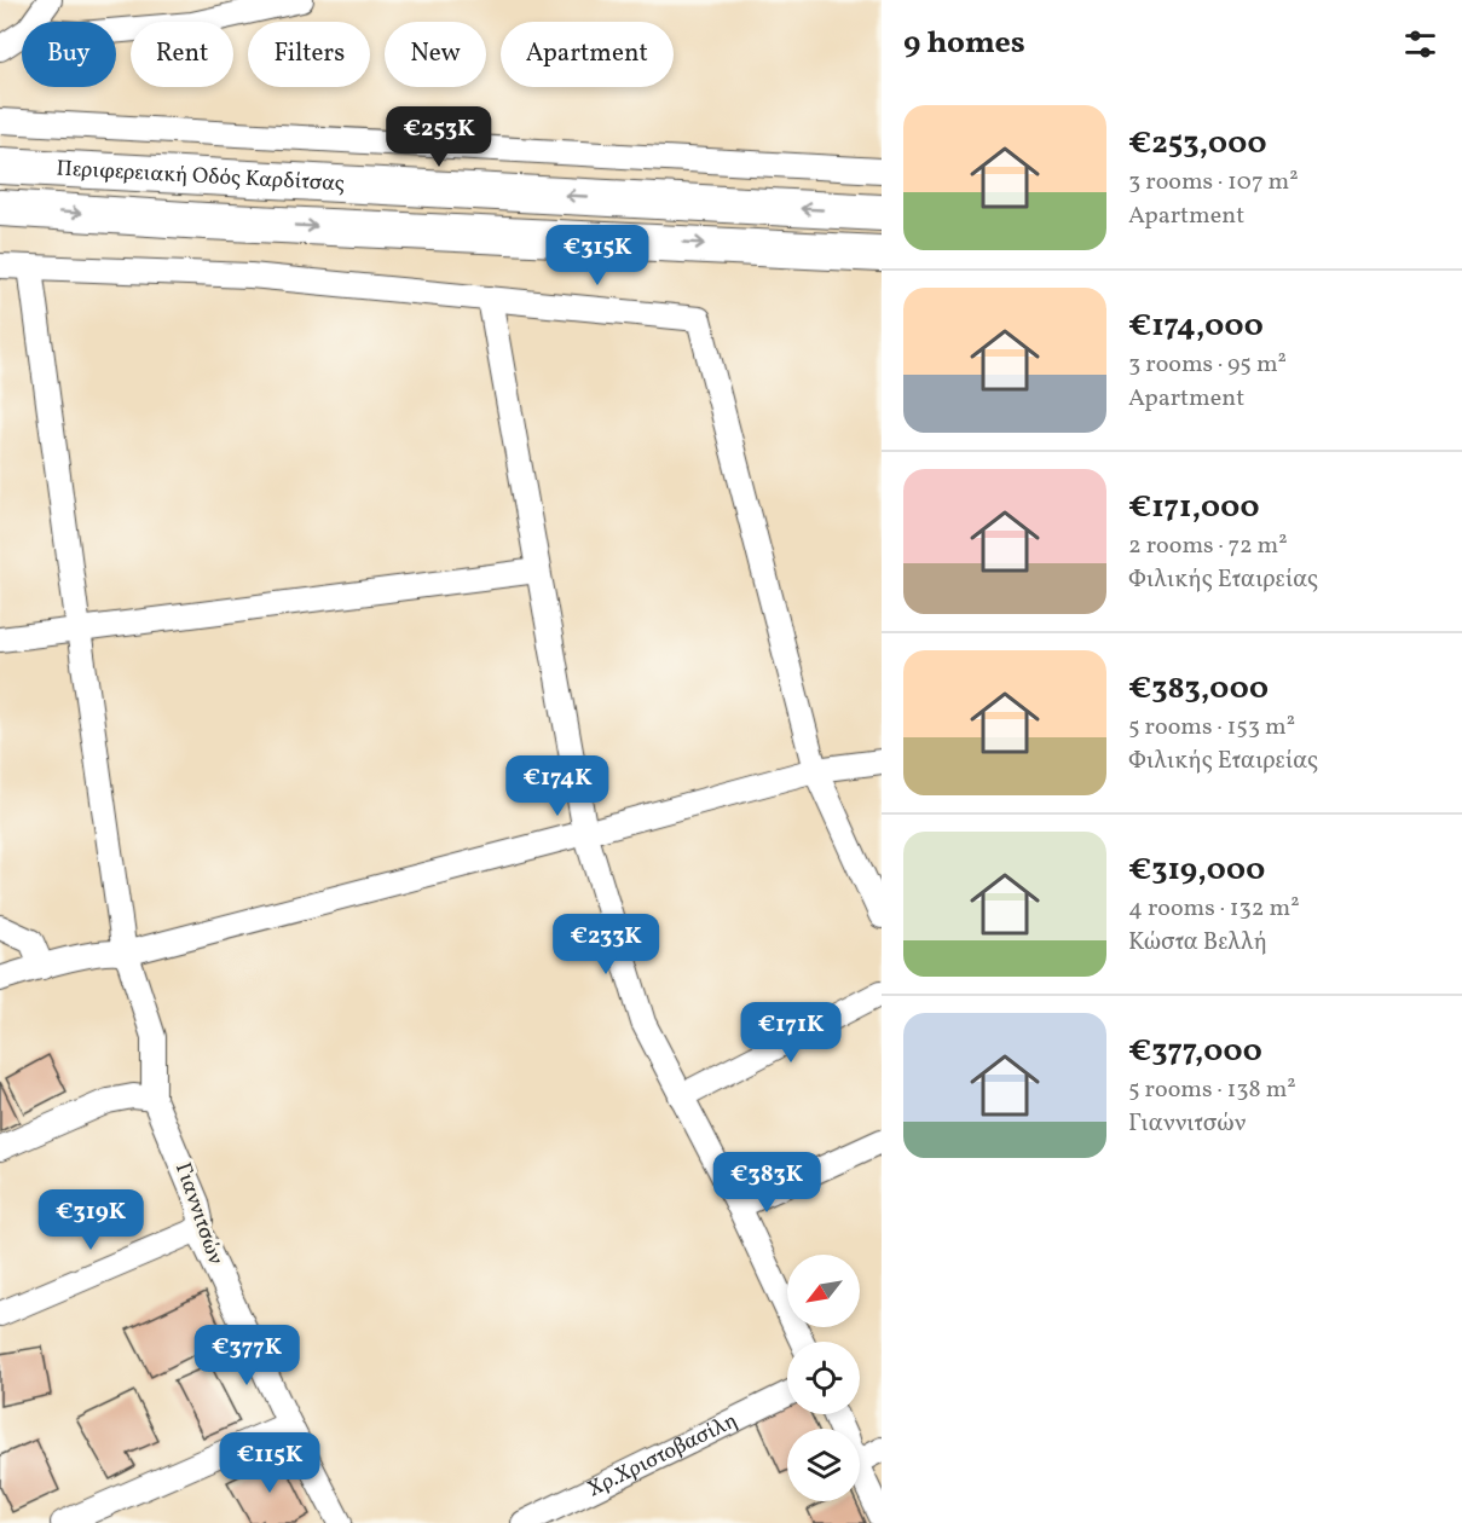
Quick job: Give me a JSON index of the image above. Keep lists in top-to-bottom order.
{
  "streets": {
    "main road": ["Περιφερειακή Οδός Καρδίτσας"],
    "street": ["Γιαννιτσών", "Χρ.Χριστοβασίλη"]
  },
  "north": "bottom left",
  "page": {
    "heading": "9 homes",
    "chip": [
      "Buy",
      "Rent",
      "Filters",
      "New",
      "Apartment"
    ],
    "list": [
      {
        "name": "€253,000",
        "note": "3 rooms · 107 m² · Apartment"
      },
      {
        "name": "€174,000",
        "note": "3 rooms · 95 m² · Apartment"
      },
      {
        "name": "€171,000",
        "note": "2 rooms · 72 m² · Φιλικής Εταιρείας"
      },
      {
        "name": "€383,000",
        "note": "5 rooms · 153 m² · Φιλικής Εταιρείας"
      },
      {
        "name": "€319,000",
        "note": "4 rooms · 132 m² · Κώστα Βελλή"
      },
      {
        "name": "€377,000",
        "note": "5 rooms · 138 m² · Γιαννιτσών"
      }
    ],
    "price": [
      "€253K",
      "€315K",
      "€174K",
      "€233K",
      "€171K",
      "€383K",
      "€319K",
      "€377K",
      "€115K"
    ]
  }
}
